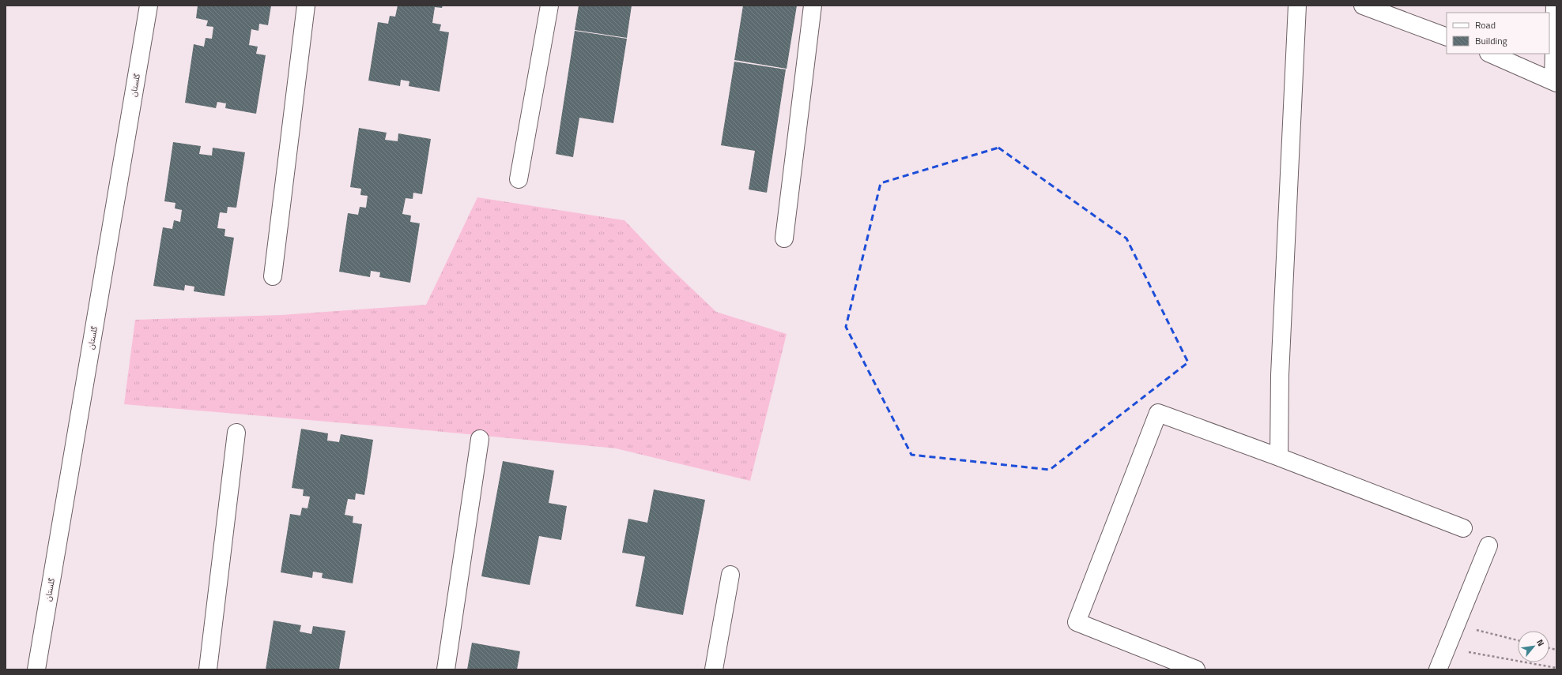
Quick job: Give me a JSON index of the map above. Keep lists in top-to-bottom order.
{
  "streets": {
    "street": ["گلستان"]
  },
  "legend": ["Road", "Building"],
  "north": "top right"
}
